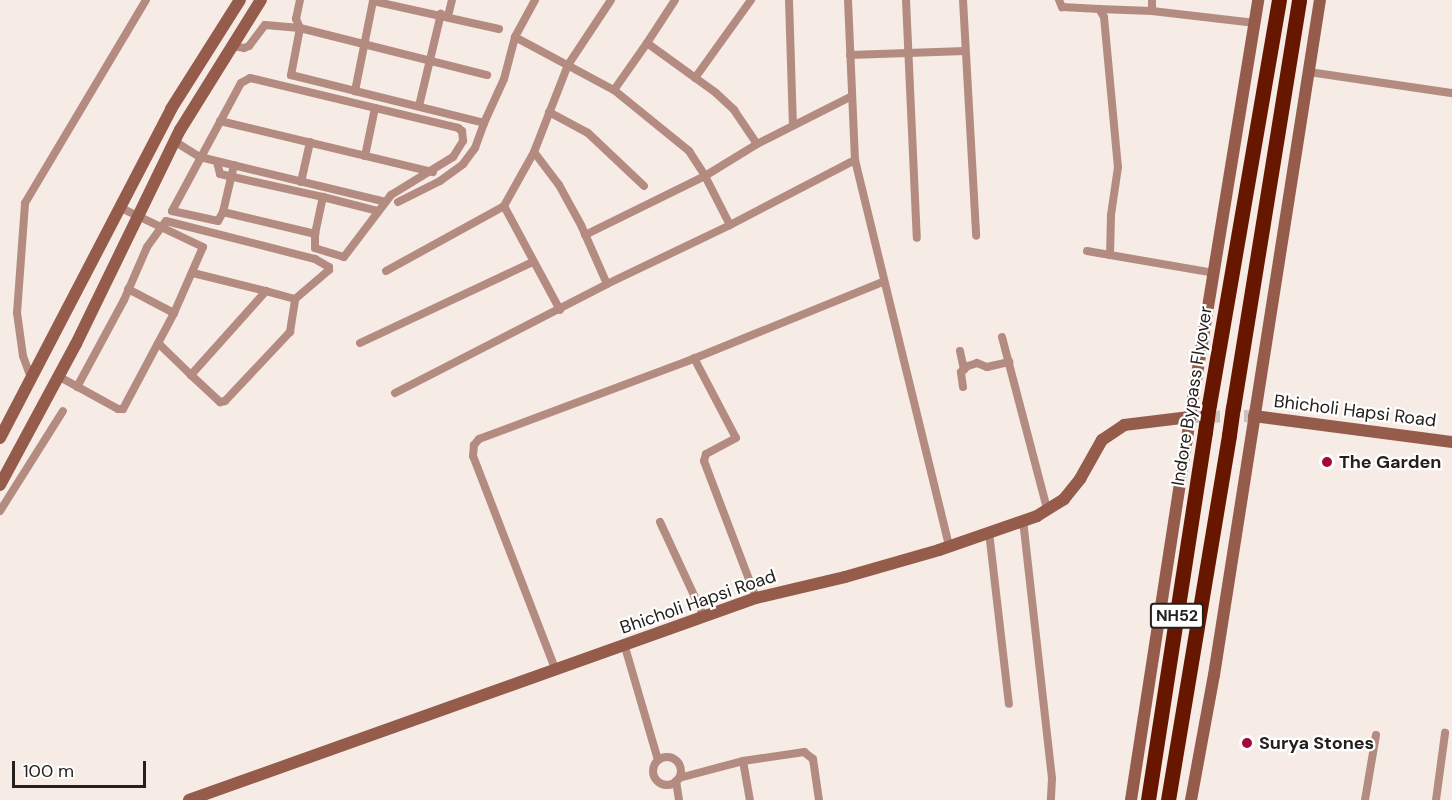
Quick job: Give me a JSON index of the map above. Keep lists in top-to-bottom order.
{
  "streets": {
    "highway": ["Indore Bypass Flyover", "NH52"],
    "street": ["Bhicholi Hapsi Road"]
  },
  "places": ["The Garden", "Surya Stones"],
  "scale_bar": "100 m"
}
